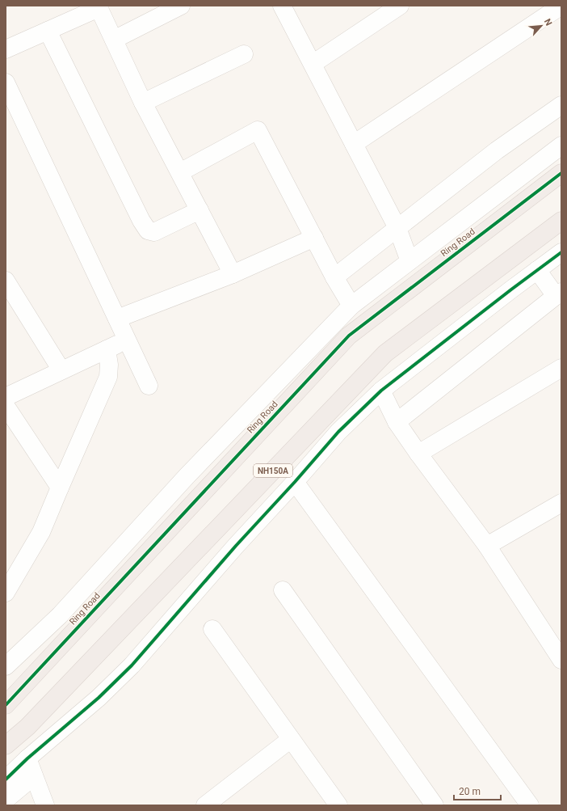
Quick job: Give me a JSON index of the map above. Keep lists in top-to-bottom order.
{
  "streets": {
    "highway": ["Ring Road", "NH150A"]
  },
  "scale_bar": "20 m",
  "north": "top right"
}
